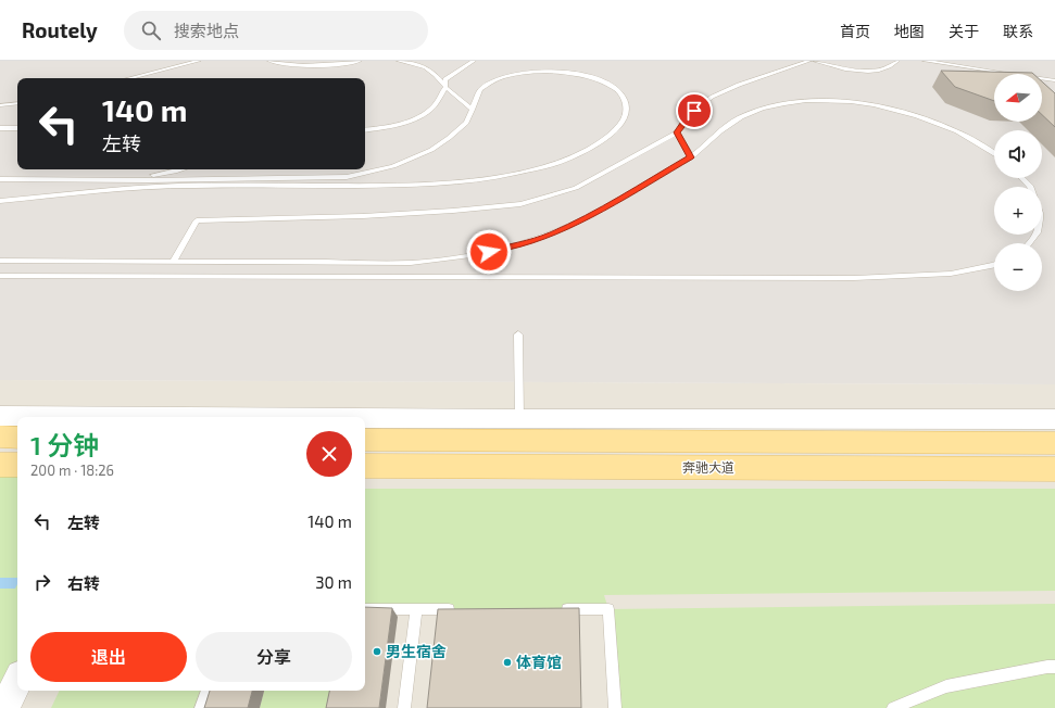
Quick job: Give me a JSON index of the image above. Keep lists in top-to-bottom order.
{
  "streets": {
    "main road": ["奔驰大道"]
  },
  "places": ["男生宿舍", "体育馆"],
  "north": "left",
  "page": {
    "header": "Routely",
    "search": "搜索地点",
    "nav": [
      "首页",
      "地图",
      "关于",
      "联系"
    ],
    "map_buttons": ["+", "−"],
    "turn": ["140 m", "左转"],
    "heading": ["1 分钟", "200 m · 18:26"],
    "list": [
      {
        "name": "左转",
        "value": "140 m"
      },
      {
        "name": "右转",
        "value": "30 m"
      }
    ],
    "buttons": ["退出", "分享"]
  }
}
